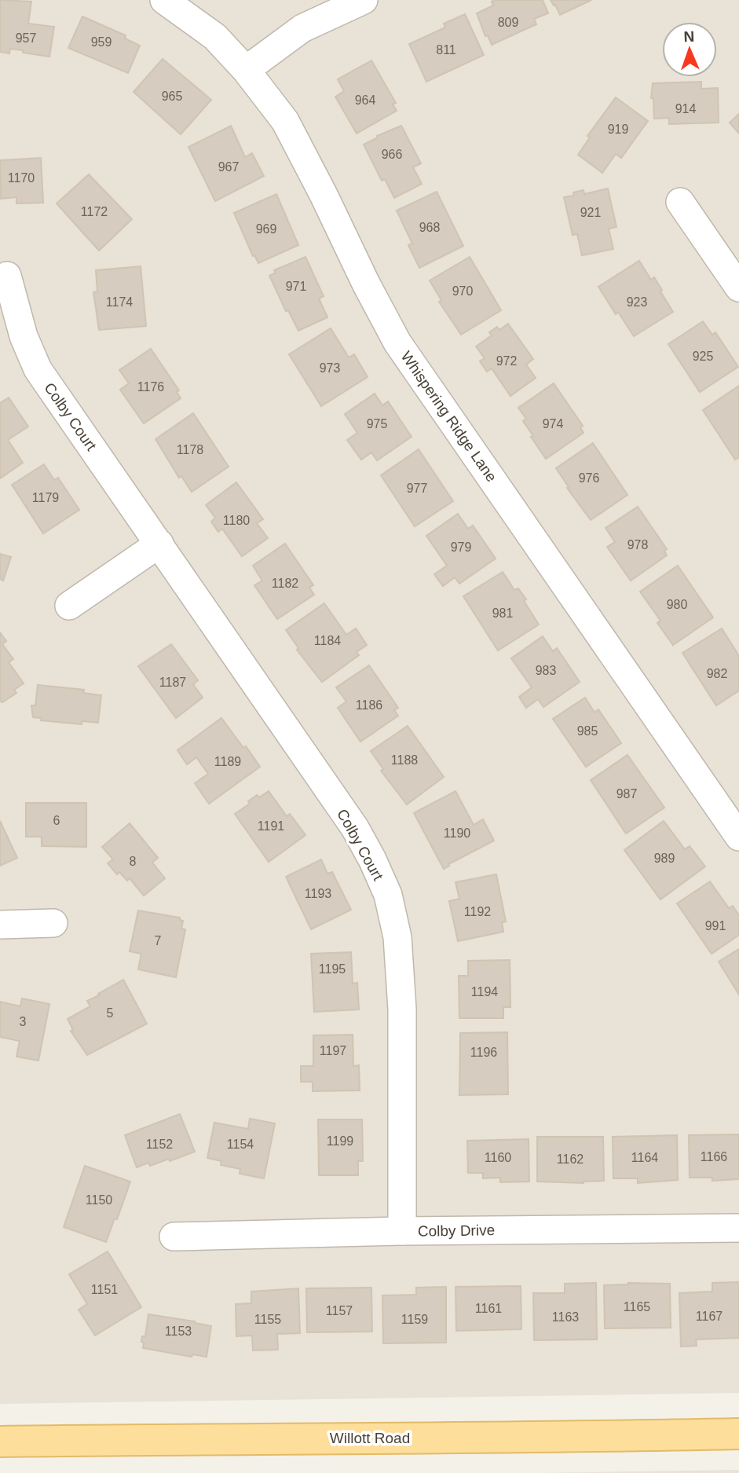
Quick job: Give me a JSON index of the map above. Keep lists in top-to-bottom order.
{
  "streets": {
    "main road": ["Willott Road"],
    "street": ["Colby Court", "Whispering Ridge Lane", "Colby Drive"]
  },
  "crossings": [
    ["Colby Court", "Colby Drive"]
  ],
  "house_numbers": [
    "809",
    "957",
    "959",
    "811",
    "965",
    "964",
    "914",
    "919",
    "966",
    "967",
    "1170",
    "1172",
    "921",
    "968",
    "969",
    "971",
    "970",
    "1174",
    "923",
    "925",
    "972",
    "973",
    "1176",
    "975",
    "974",
    "1178",
    "976",
    "977",
    "1179",
    "1180",
    "978",
    "979",
    "1182",
    "980",
    "981",
    "1184",
    "983",
    "982",
    "1187",
    "1186",
    "985",
    "1188",
    "1189",
    "987",
    "6",
    "1191",
    "1190",
    "989",
    "8",
    "1193",
    "1192",
    "991",
    "7",
    "1195",
    "1194",
    "5",
    "3",
    "1197",
    "1196",
    "1199",
    "1152",
    "1154",
    "1166",
    "1160",
    "1164",
    "1162",
    "1150",
    "1151",
    "1165",
    "1161",
    "1157",
    "1167",
    "1163",
    "1155",
    "1159",
    "1153"
  ],
  "north": "top"
}
